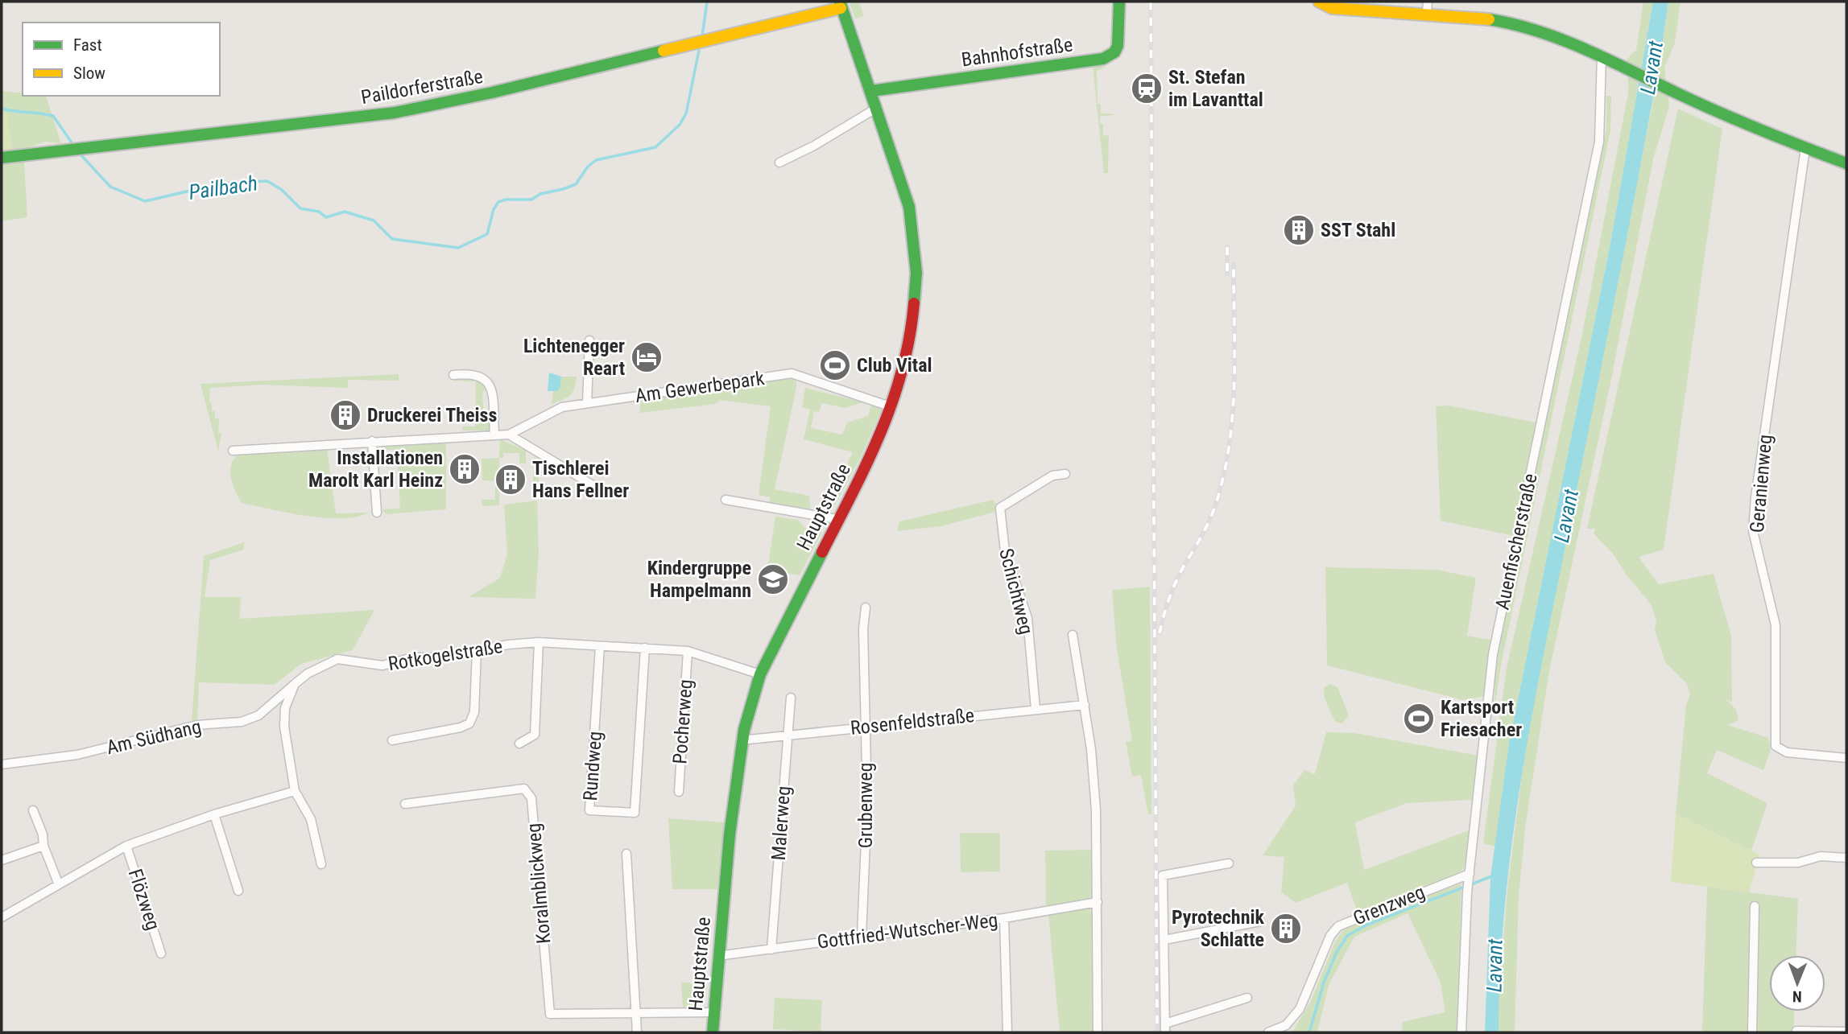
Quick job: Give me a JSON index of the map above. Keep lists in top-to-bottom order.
{
  "streets": {
    "street": [
      "Bahnhofstraße",
      "Paildorferstraße",
      "Am Gewerbepark",
      "Geranienweg",
      "Hauptstraße",
      "Auenfischerstraße",
      "Schichtweg",
      "Rotkogelstraße",
      "Pocherweg",
      "Rosenfeldstraße",
      "Am Südhang",
      "Rundweg",
      "Grubenweg",
      "Malerweg",
      "Koralmblickweg",
      "Flözweg",
      "Grenzweg",
      "Gottfried-Wutscher-Weg"
    ]
  },
  "crossings": [
    ["Bahnhofstraße", "Hauptstraße"],
    ["Paildorferstraße", "Hauptstraße"],
    ["Am Gewerbepark", "Hauptstraße"],
    ["Hauptstraße", "Rotkogelstraße"],
    ["Hauptstraße", "Rosenfeldstraße"],
    ["Hauptstraße", "Koralmblickweg"],
    ["Hauptstraße", "Gottfried-Wutscher-Weg"],
    ["Auenfischerstraße", "Grenzweg"],
    ["Schichtweg", "Rosenfeldstraße"],
    ["Rotkogelstraße", "Pocherweg"],
    ["Rotkogelstraße", "Am Südhang"],
    ["Rotkogelstraße", "Rundweg"],
    ["Rosenfeldstraße", "Grubenweg"],
    ["Rosenfeldstraße", "Malerweg"],
    ["Grubenweg", "Gottfried-Wutscher-Weg"],
    ["Malerweg", "Gottfried-Wutscher-Weg"]
  ],
  "water": ["Lavant", "Pailbach"],
  "places": {
    "station": ["St. Stefan im Lavanttal"],
    "building": [
      "SST Stahl",
      "Druckerei Theiss",
      "Installationen Marolt Karl Heinz",
      "Tischlerei Hans Fellner",
      "Pyrotechnik Schlatte"
    ],
    "hotel": ["Lichtenegger Reart"],
    "sports": ["Club Vital", "Kartsport Friesacher"],
    "school or university": ["Kindergruppe Hampelmann"]
  },
  "legend": ["Fast", "Slow"],
  "north": "bottom"
}
